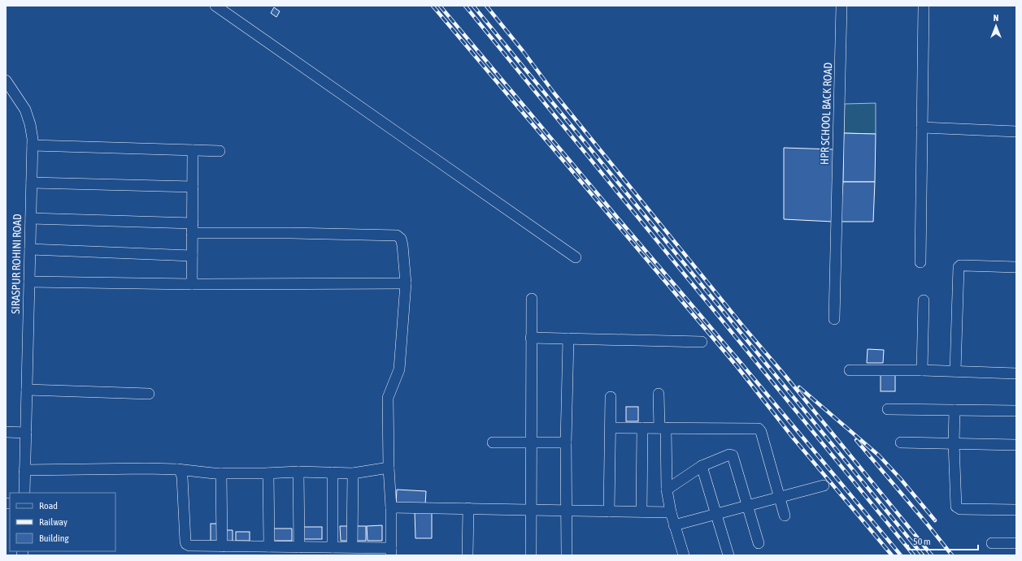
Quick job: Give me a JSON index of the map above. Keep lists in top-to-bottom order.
{
  "streets": {
    "street": ["HPR SCHOOL BACK ROAD", "SIRASPUR ROHINI ROAD"]
  },
  "legend": ["Road", "Railway", "Building"],
  "scale_bar": "50 m",
  "north": "top"
}
